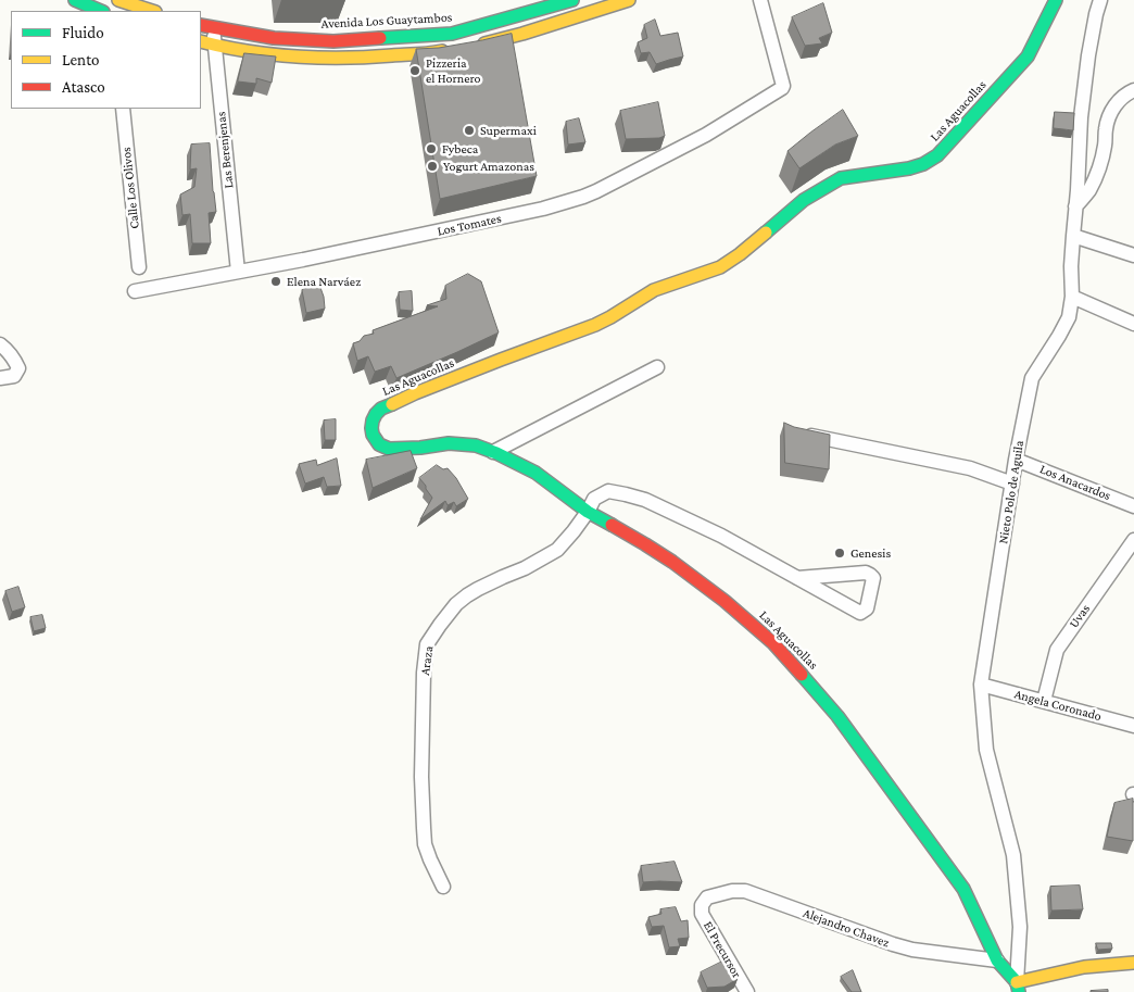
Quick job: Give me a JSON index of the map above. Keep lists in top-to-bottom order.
{
  "streets": {
    "street": [
      "Avenida Los Guaytambos",
      "Las Aguacollas",
      "Las Berenjenas",
      "Calle Los Olivos",
      "Los Tomates",
      "Los Anacardos",
      "Nieto Polo de Aguila",
      "Uvas",
      "Araza",
      "Angela Coronado",
      "Alejandro Chavez",
      "El Precursor"
    ]
  },
  "crossings": [
    ["Avenida Los Guaytambos", "Las Berenjenas"],
    ["Las Aguacollas", "Nieto Polo de Aguila"],
    ["Las Aguacollas", "Araza"],
    ["Las Aguacollas", "Alejandro Chavez"],
    ["Las Berenjenas", "Los Tomates"],
    ["Los Anacardos", "Nieto Polo de Aguila"],
    ["Nieto Polo de Aguila", "Angela Coronado"],
    ["Uvas", "Angela Coronado"],
    ["Alejandro Chavez", "El Precursor"]
  ],
  "places": [
    "Pizzeria el Hornero",
    "Supermaxi",
    "Fybeca",
    "Yogurt Amazonas",
    "Elena Narváez",
    "Genesis"
  ],
  "legend": ["Fluido", "Lento", "Atasco"]
}
